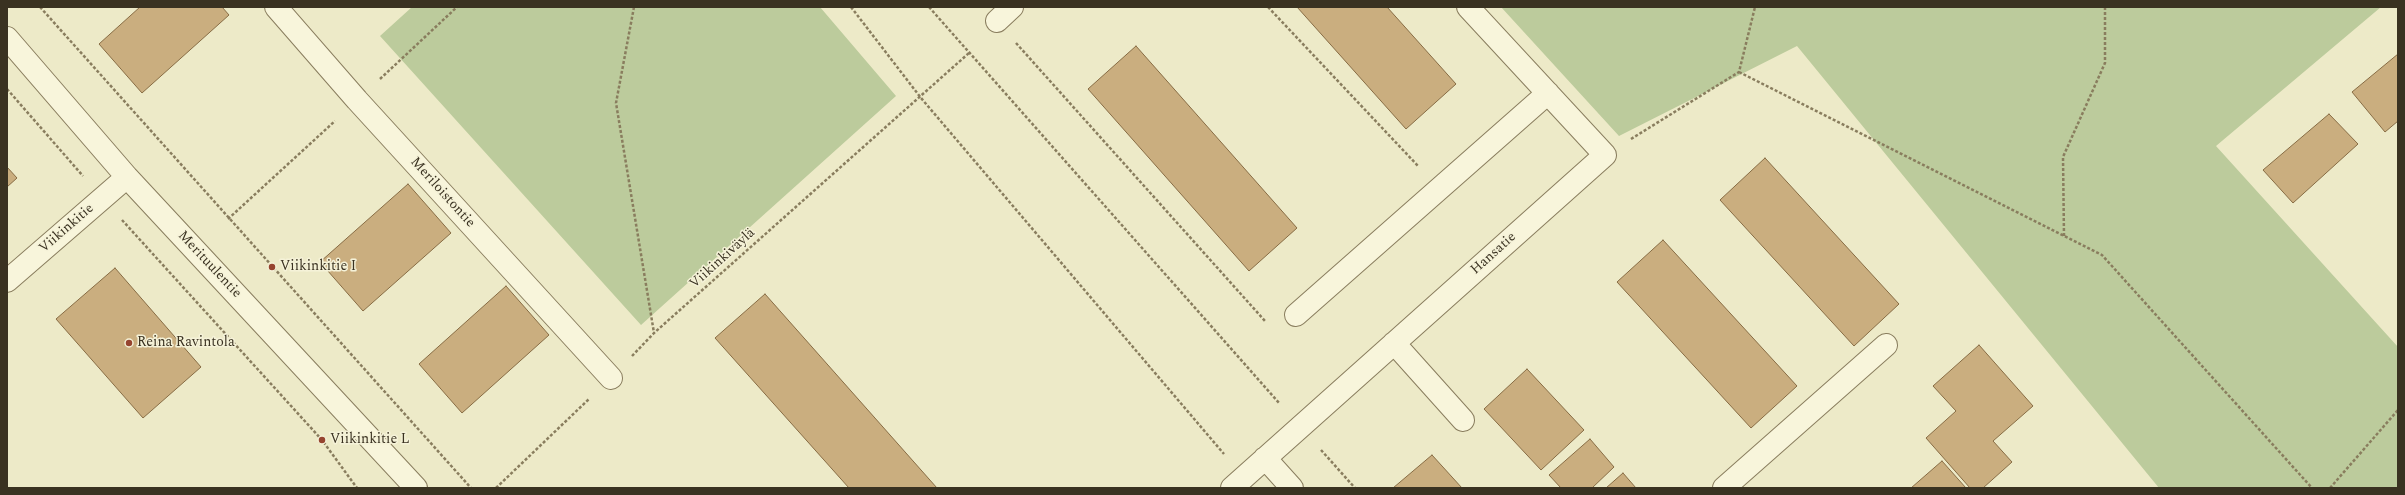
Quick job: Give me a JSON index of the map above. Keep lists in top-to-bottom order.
{
  "streets": {
    "street": [
      "Meriloistontie",
      "Viikinkitie",
      "Hansatie",
      "Merituulentie"
    ],
    "path": ["Viikinkiväylä"]
  },
  "crossings": [
    ["Meriloistontie", "Viikinkiväylä"],
    ["Viikinkitie", "Merituulentie"]
  ],
  "places": ["Viikinkitie I", "Reina Ravintola", "Viikinkitie L"]
}
